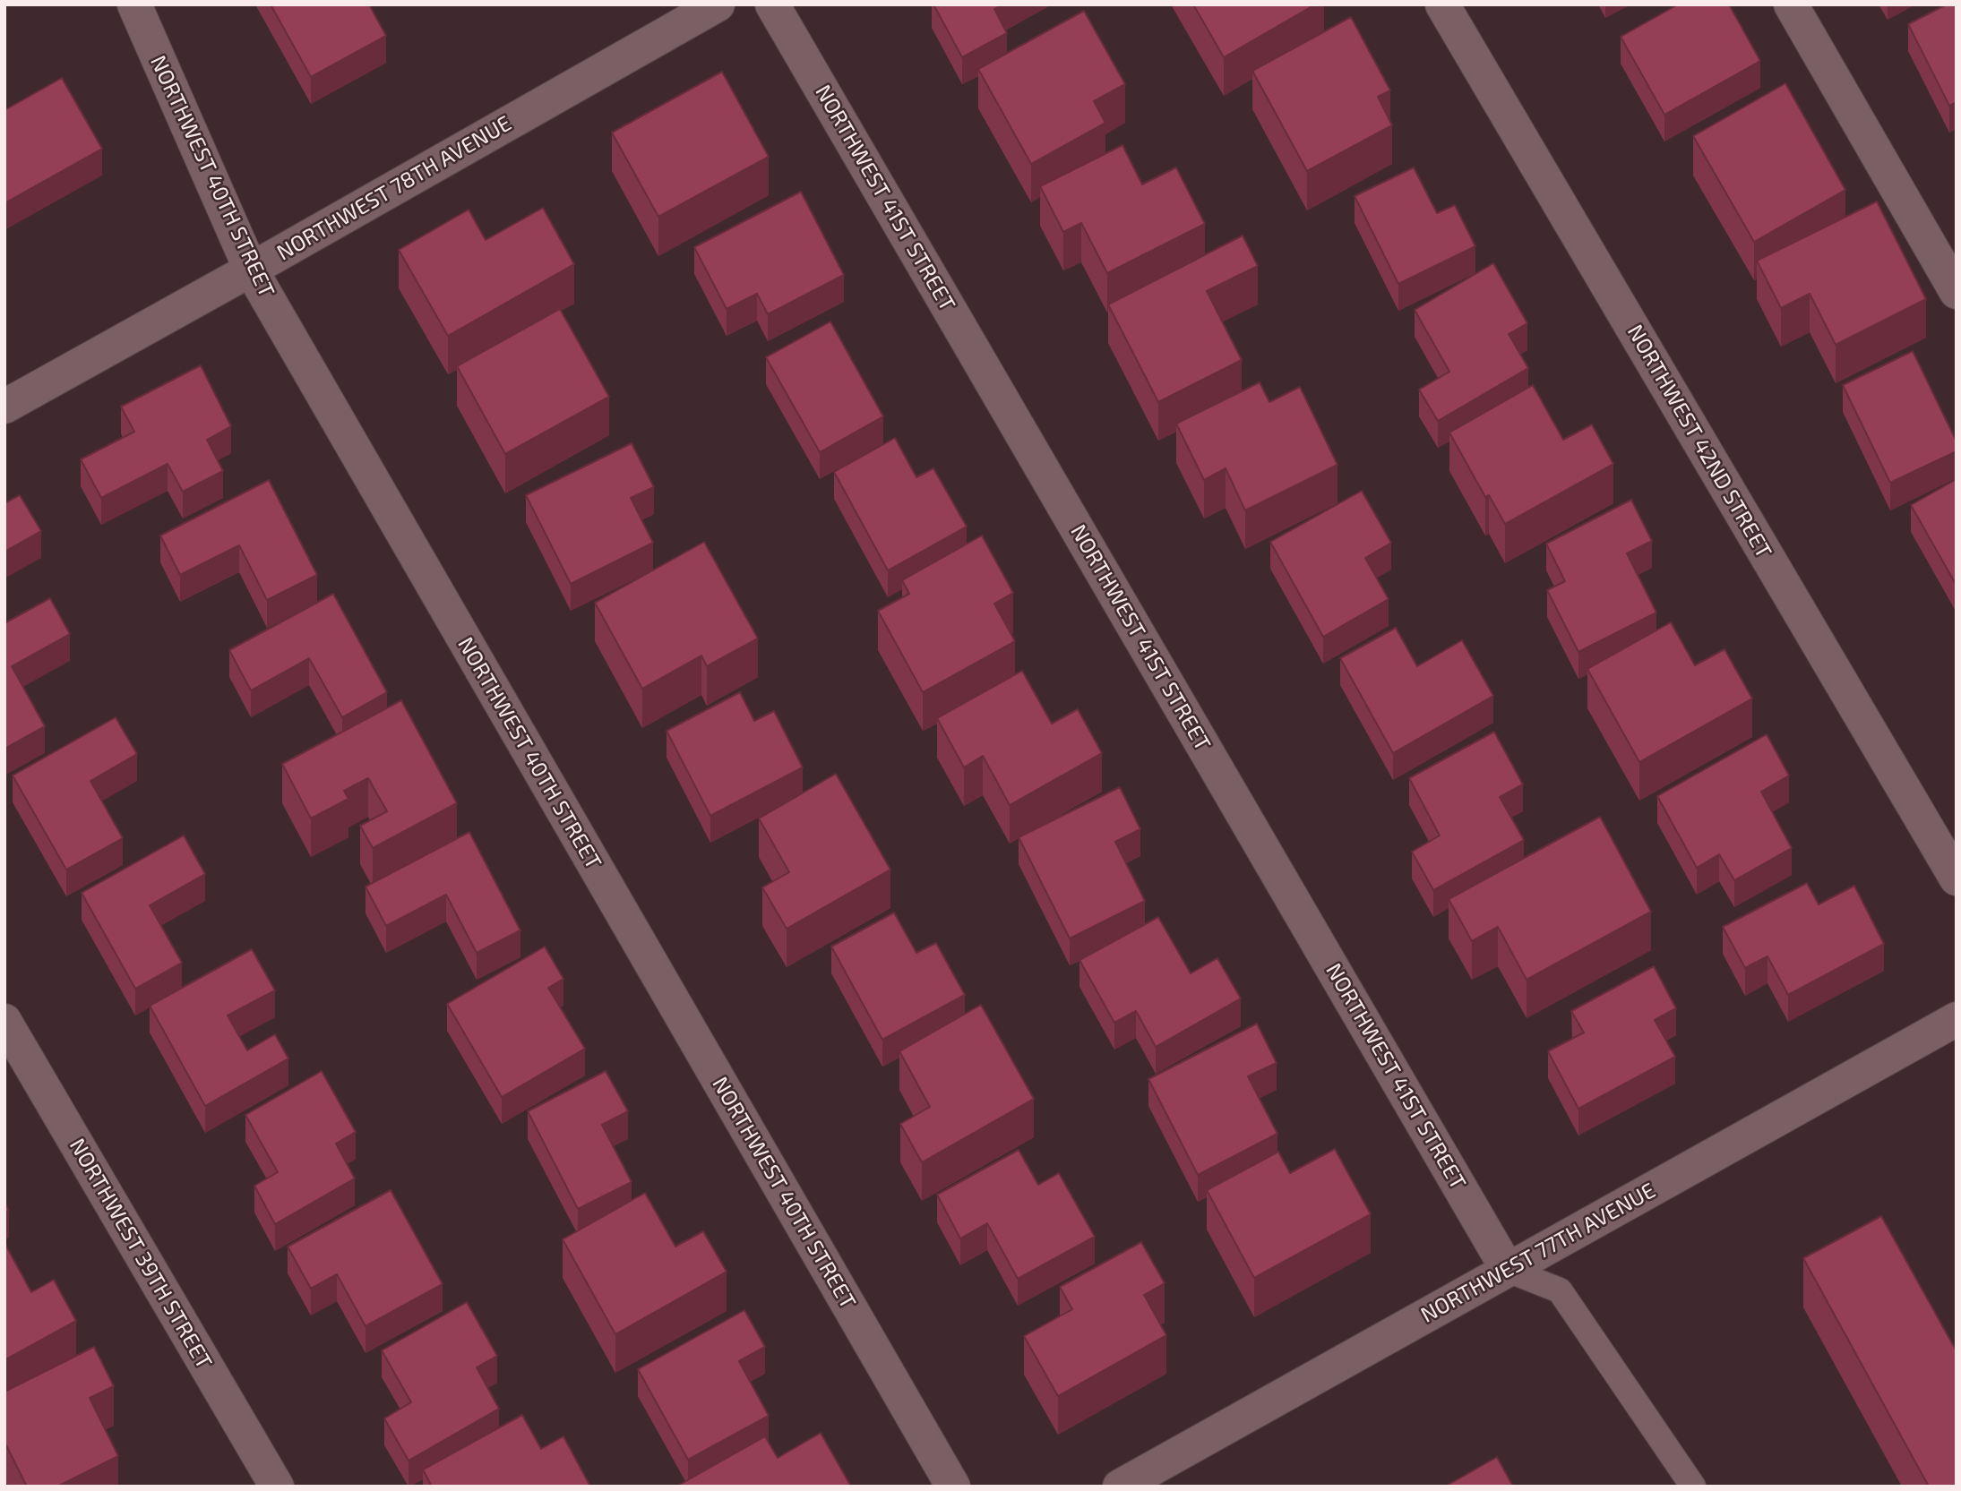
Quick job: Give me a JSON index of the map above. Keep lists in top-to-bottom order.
{
  "streets": {
    "street": [
      "NORTHWEST 40TH STREET",
      "NORTHWEST 78TH AVENUE",
      "NORTHWEST 41ST STREET",
      "NORTHWEST 42ND STREET",
      "NORTHWEST 77TH AVENUE",
      "NORTHWEST 39TH STREET"
    ]
  },
  "crossings": [
    ["NORTHWEST 40TH STREET", "NORTHWEST 78TH AVENUE"],
    ["NORTHWEST 41ST STREET", "NORTHWEST 77TH AVENUE"]
  ]
}
